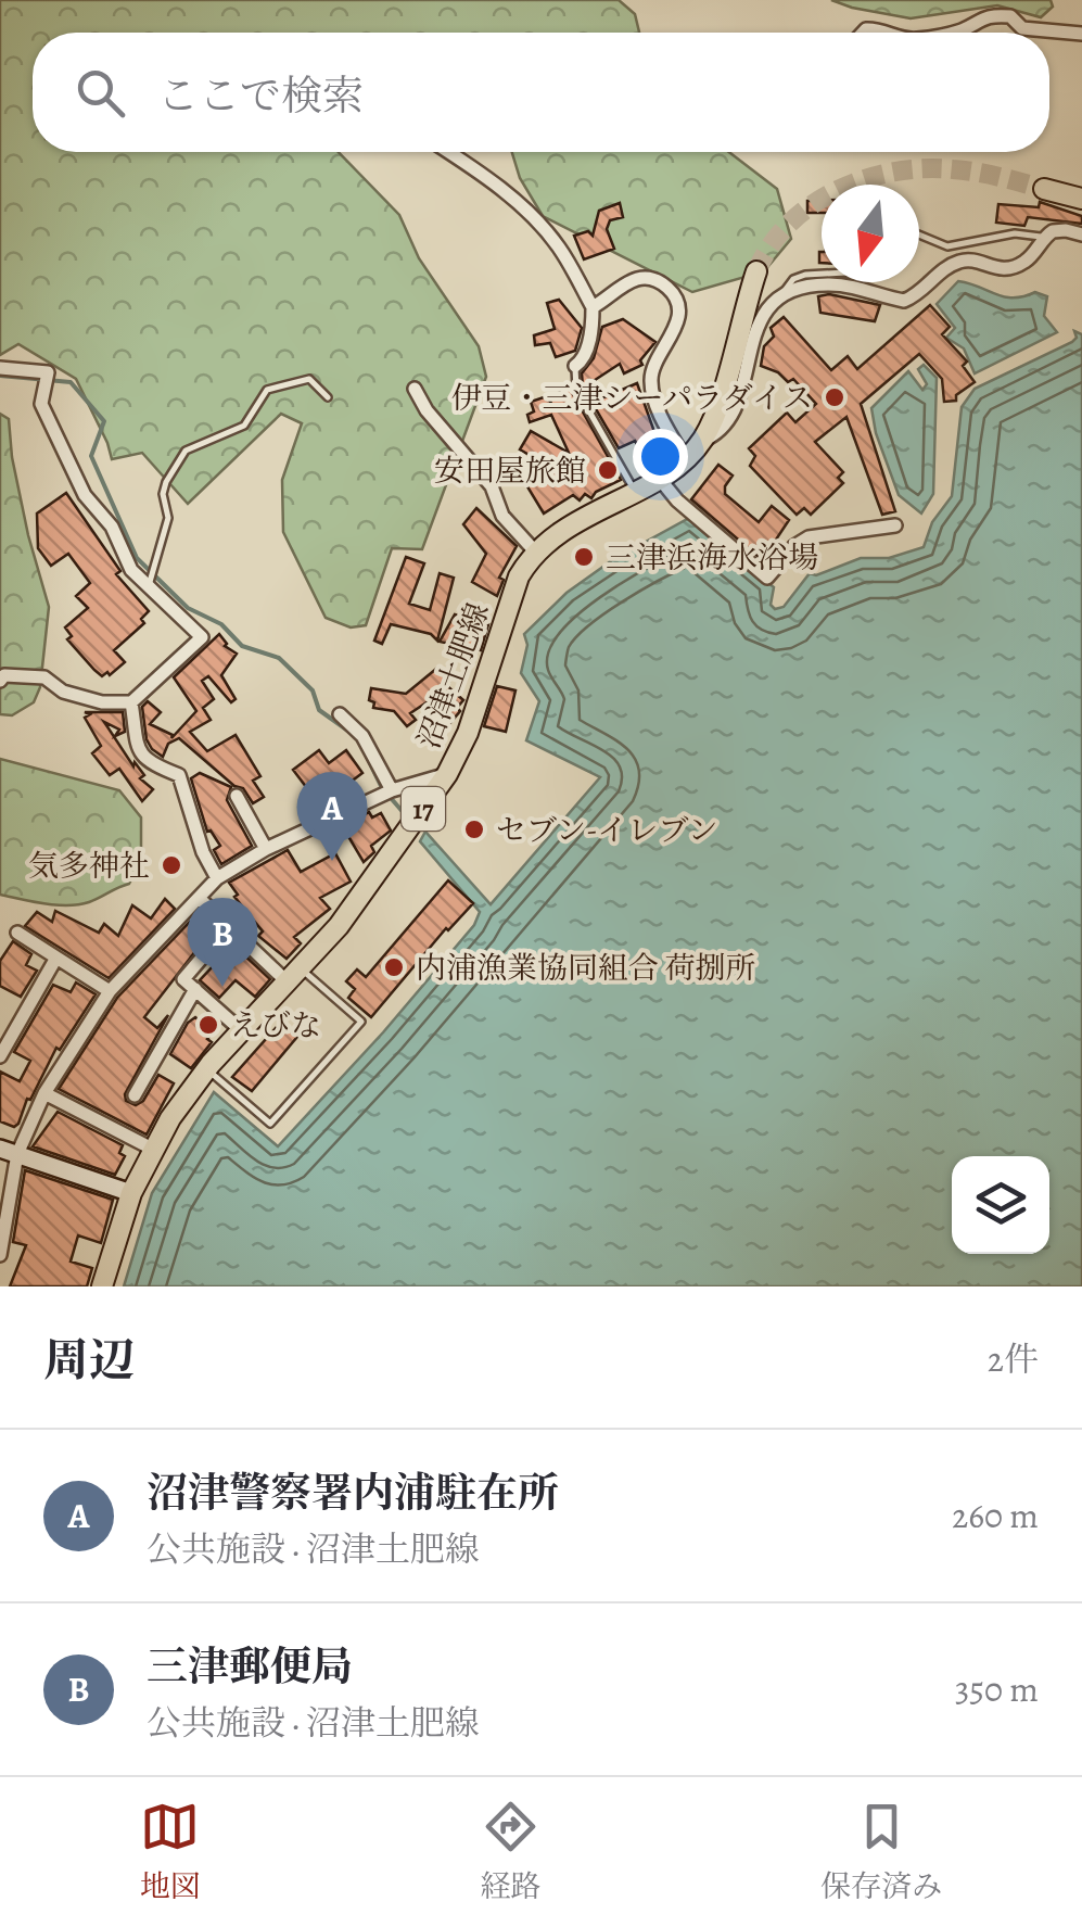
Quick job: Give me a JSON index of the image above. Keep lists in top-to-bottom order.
{
  "streets": {
    "main road": ["沼津土肥線", "17"]
  },
  "places": [
    "伊豆・三津シーパラダイス",
    "安田屋旅館",
    "三津浜海水浴場",
    "セブン-イレブン",
    "気多神社",
    "内浦漁業協同組合 荷捌所",
    "えびな"
  ],
  "north": "bottom",
  "page": {
    "search": "ここで検索",
    "pins": ["A", "B"],
    "heading": ["周辺", "2件"],
    "list": [
      {
        "mark": "A",
        "name": "沼津警察署内浦駐在所",
        "note": "公共施設 · 沼津土肥線",
        "value": "260 m"
      },
      {
        "mark": "B",
        "name": "三津郵便局",
        "note": "公共施設 · 沼津土肥線",
        "value": "350 m"
      }
    ],
    "nav": ["地図", "経路", "保存済み"]
  }
}
